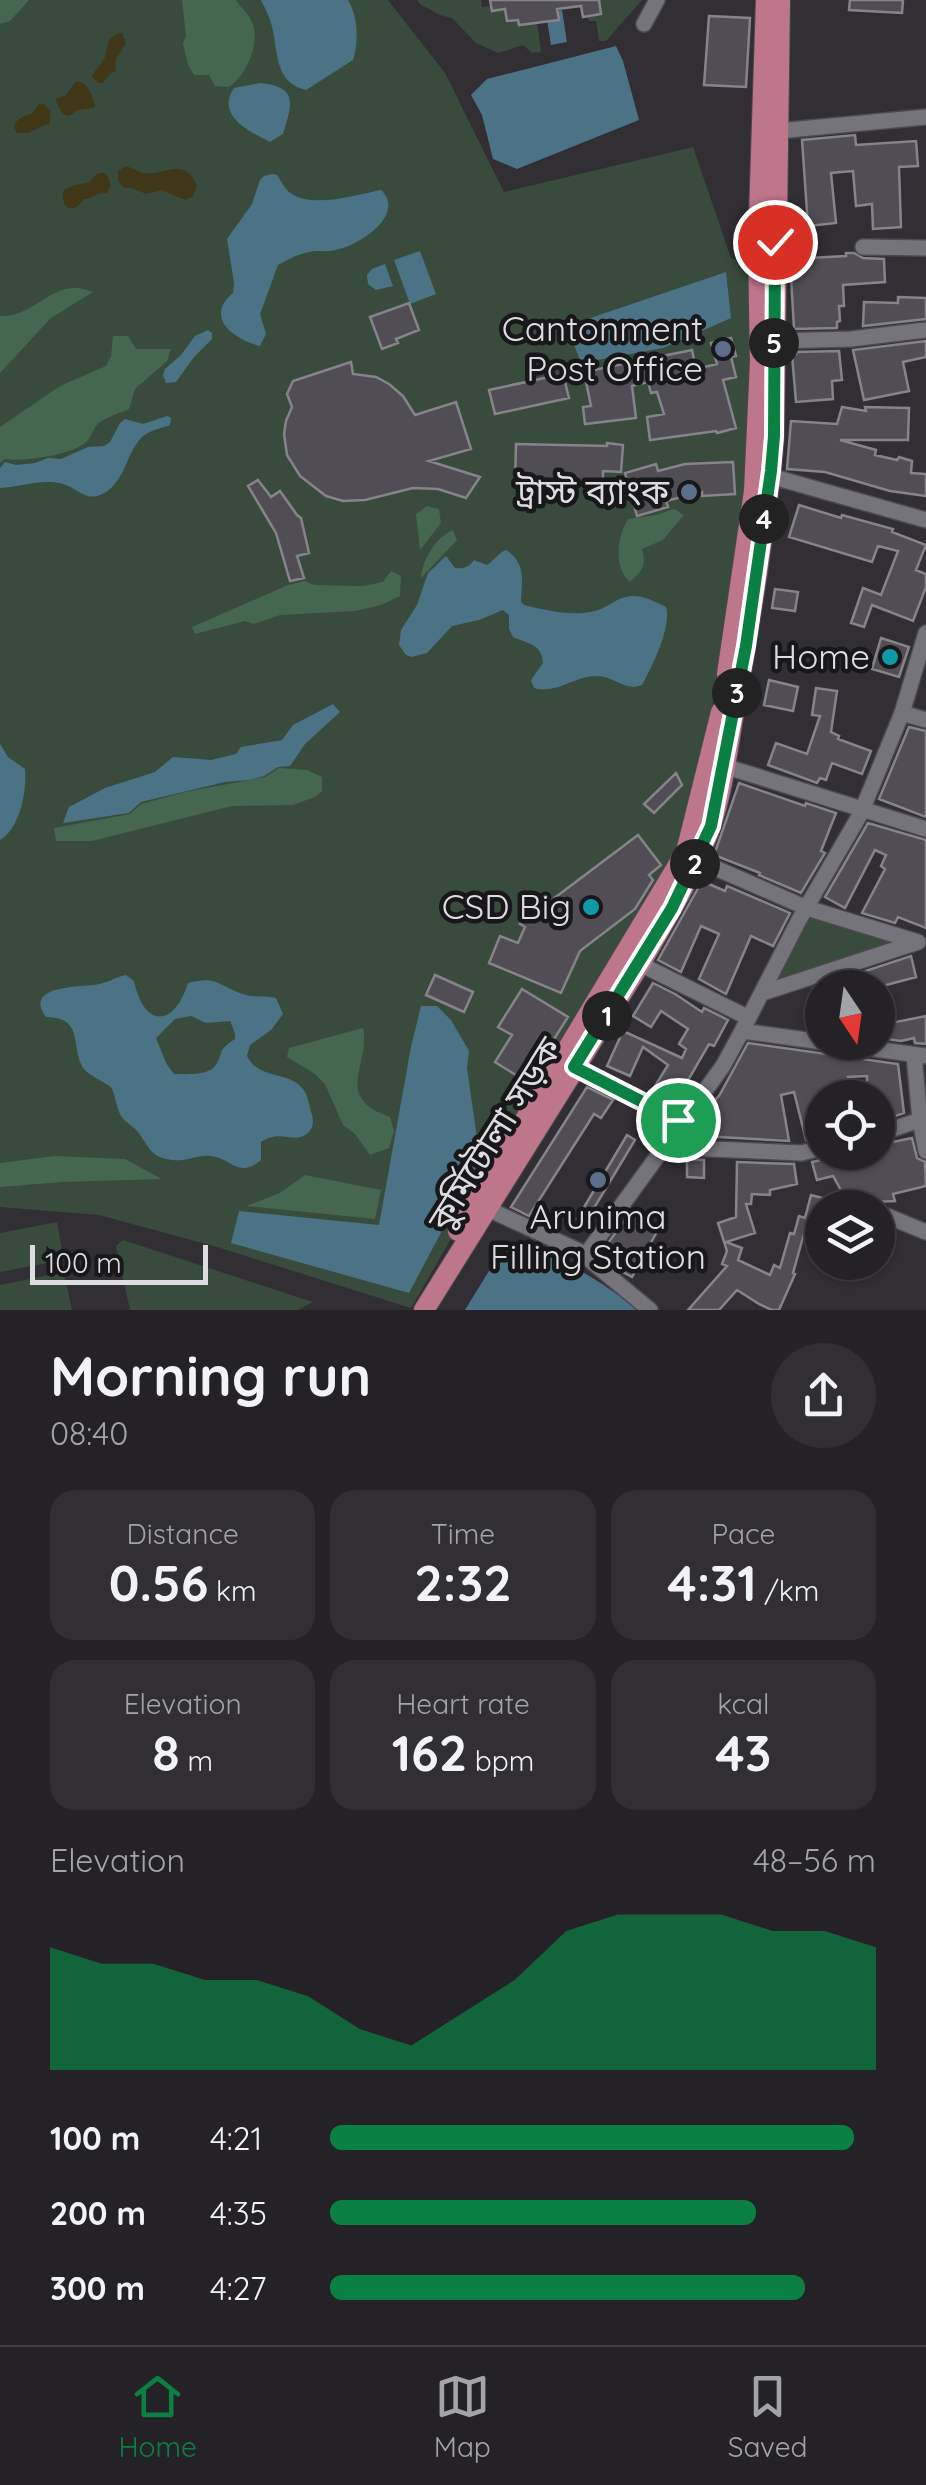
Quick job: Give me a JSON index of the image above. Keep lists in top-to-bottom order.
{
  "streets": {
    "main road": ["কুর্মিটোলা সড়ক"]
  },
  "places": [
    "Cantonment Post Office",
    "ট্রাস্ট ব্যাংক",
    "Home",
    "CSD Big",
    "Arunima Filling Station"
  ],
  "scale_bar": "100 m",
  "north": "bottom",
  "page": {
    "pins": [
      "5",
      "4",
      "3",
      "2",
      "1"
    ],
    "scale": "100 m",
    "heading": ["Morning run", "08:40"],
    "stats": [
      ["Distance", "0.56 km"],
      ["Time", "2:32"],
      ["Pace", "4:31 /km"],
      ["Elevation", "8 m"],
      ["Heart rate", "162 bpm"],
      ["kcal", "43"]
    ],
    "chart": ["Elevation", "48–56 m"],
    "list": [
      {
        "name": "100 m",
        "note": "4:21"
      },
      {
        "name": "200 m",
        "note": "4:35"
      },
      {
        "name": "300 m",
        "note": "4:27"
      }
    ],
    "tabs": ["Home", "Map", "Saved"]
  }
}
